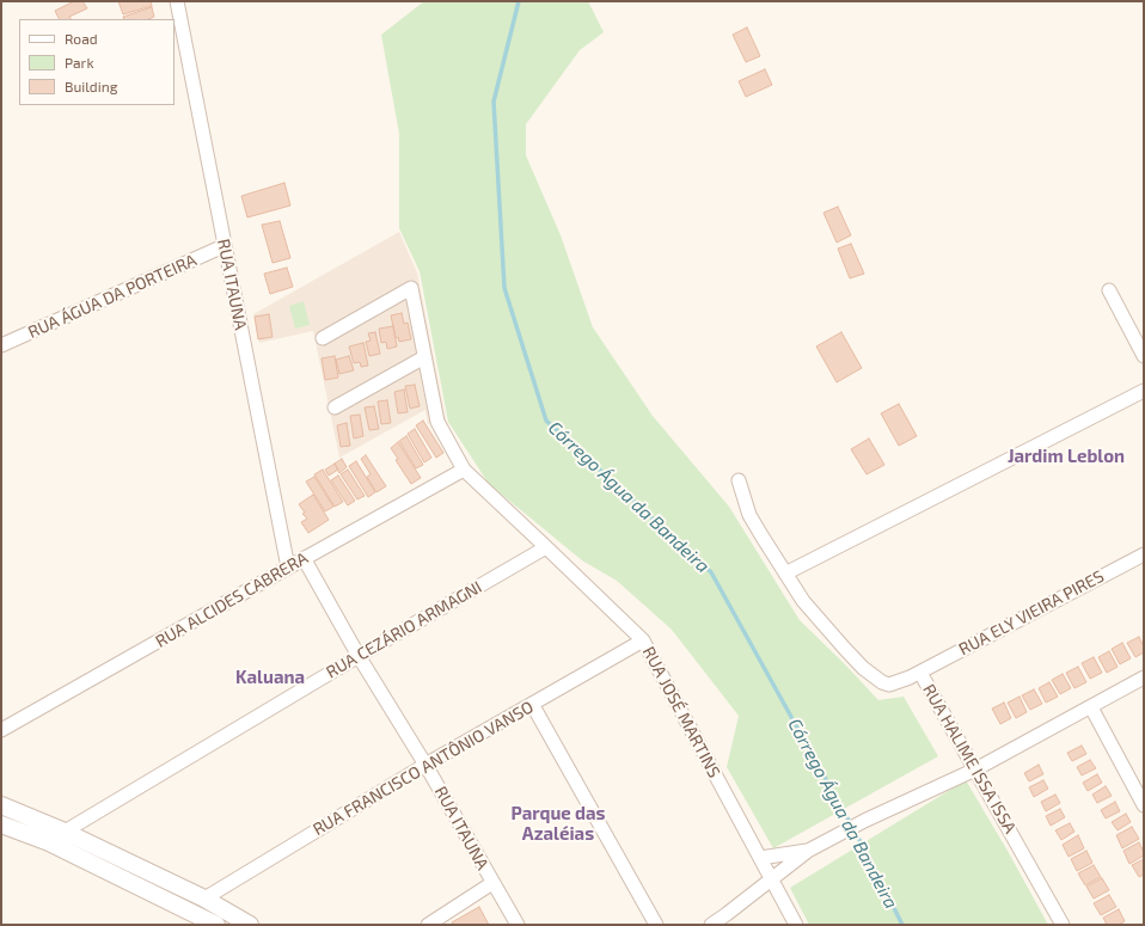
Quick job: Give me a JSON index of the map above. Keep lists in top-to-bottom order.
{
  "streets": {
    "street": [
      "RUA ITAUNA",
      "RUA ÁGUA DA PORTEIRA",
      "RUA ALCIDES CABRERA",
      "RUA ELY VIEIRA PIRES",
      "RUA CEZÁRIO ARMAGNI",
      "RUA JOSÉ MARTINS",
      "RUA HALIME ISSA ISSA",
      "RUA FRANCISCO ANTÔNIO VANSO"
    ]
  },
  "crossings": [
    ["RUA ITAUNA", "RUA ÁGUA DA PORTEIRA"],
    ["RUA ITAUNA", "RUA ALCIDES CABRERA"],
    ["RUA ITAUNA", "RUA CEZÁRIO ARMAGNI"],
    ["RUA ITAUNA", "RUA FRANCISCO ANTÔNIO VANSO"],
    ["RUA ALCIDES CABRERA", "RUA JOSÉ MARTINS"],
    ["RUA ELY VIEIRA PIRES", "RUA HALIME ISSA ISSA"],
    ["RUA CEZÁRIO ARMAGNI", "RUA JOSÉ MARTINS"],
    ["RUA JOSÉ MARTINS", "RUA FRANCISCO ANTÔNIO VANSO"]
  ],
  "districts": ["Jardim Leblon", "Kaluana", "Parque das Azaléias"],
  "water": ["Córrego Água da Bandeira"],
  "legend": ["Road", "Park", "Building"]
}
